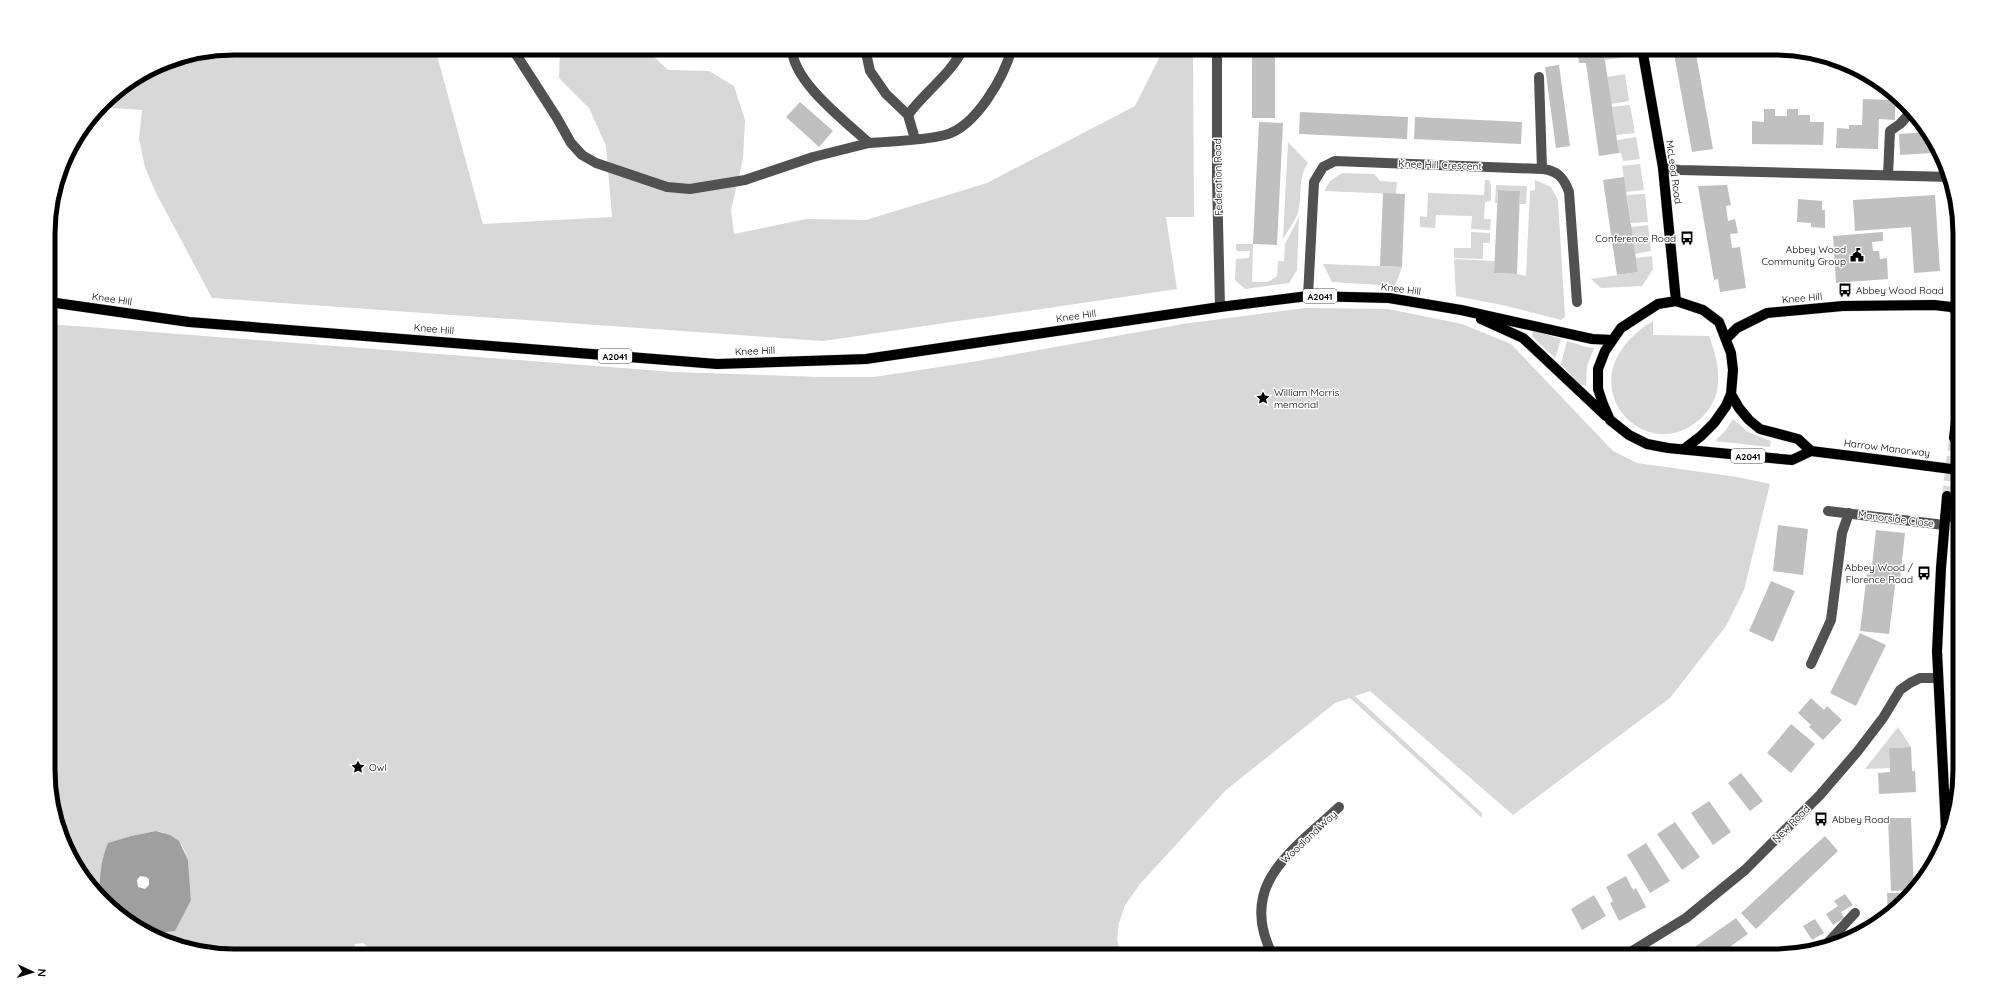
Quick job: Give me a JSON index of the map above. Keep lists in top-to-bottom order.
{
  "streets": {
    "main road": [
      "McLeod Road",
      "Knee Hill",
      "A2041",
      "Harrow Manorway"
    ],
    "street": [
      "Knee Hill Crescent",
      "Federation Road",
      "Manorside Close",
      "New Road",
      "Woodland Way"
    ]
  },
  "crossings": [
    ["Knee Hill Crescent", "Knee Hill"],
    ["McLeod Road", "Knee Hill"],
    ["McLeod Road", "A2041"],
    ["McLeod Road", "Harrow Manorway"],
    ["Federation Road", "Knee Hill"],
    ["Knee Hill", "A2041"],
    ["Knee Hill", "Harrow Manorway"],
    ["A2041", "Harrow Manorway"]
  ],
  "places": {
    "bus stop": [
      "Conference Road",
      "Abbey Wood Road",
      "Abbey Wood / Florence Road",
      "Abbey Road"
    ],
    "public building": ["Abbey Wood Community Group"],
    "place": ["William Morris memorial", "Owl"]
  },
  "north": "right"
}
